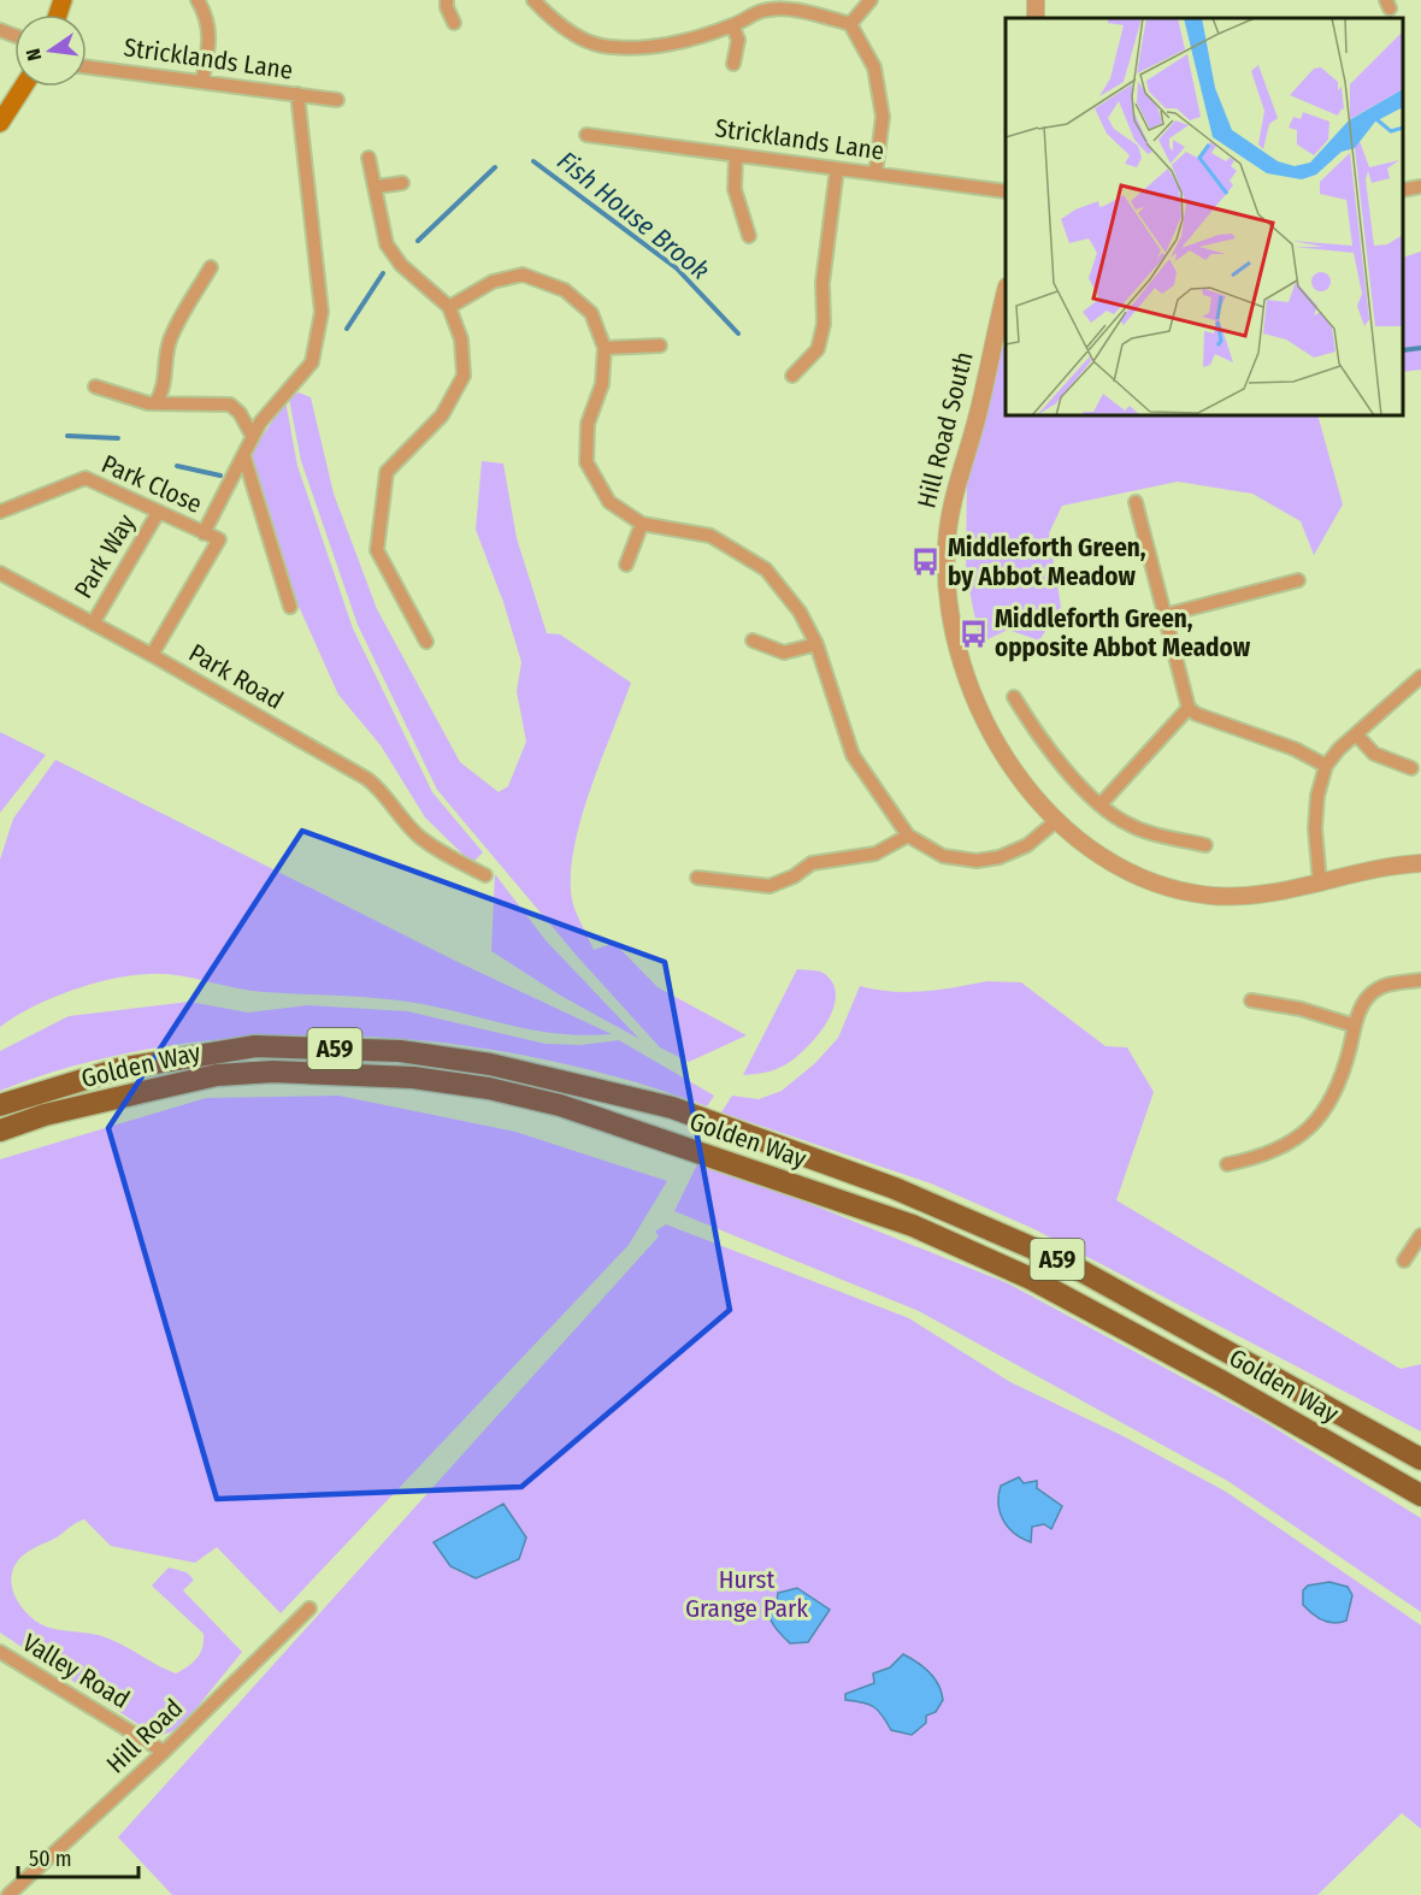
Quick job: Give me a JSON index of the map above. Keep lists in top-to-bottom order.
{
  "streets": {
    "highway": ["A59", "Golden Way"],
    "street": [
      "Stricklands Lane",
      "Hill Road South",
      "Park Close",
      "Park Way",
      "Park Road",
      "Valley Road",
      "Hill Road"
    ]
  },
  "crossings": [
    ["Park Close", "Park Way"],
    ["Park Close", "Park Road"],
    ["Valley Road", "Hill Road"]
  ],
  "water": ["Fish House Brook"],
  "parks": ["Hurst Grange Park"],
  "places": {
    "bus stop": ["Middleforth Green, by Abbot Meadow", "Middleforth Green, opposite Abbot Meadow"]
  },
  "scale_bar": "50 m",
  "north": "left"
}
